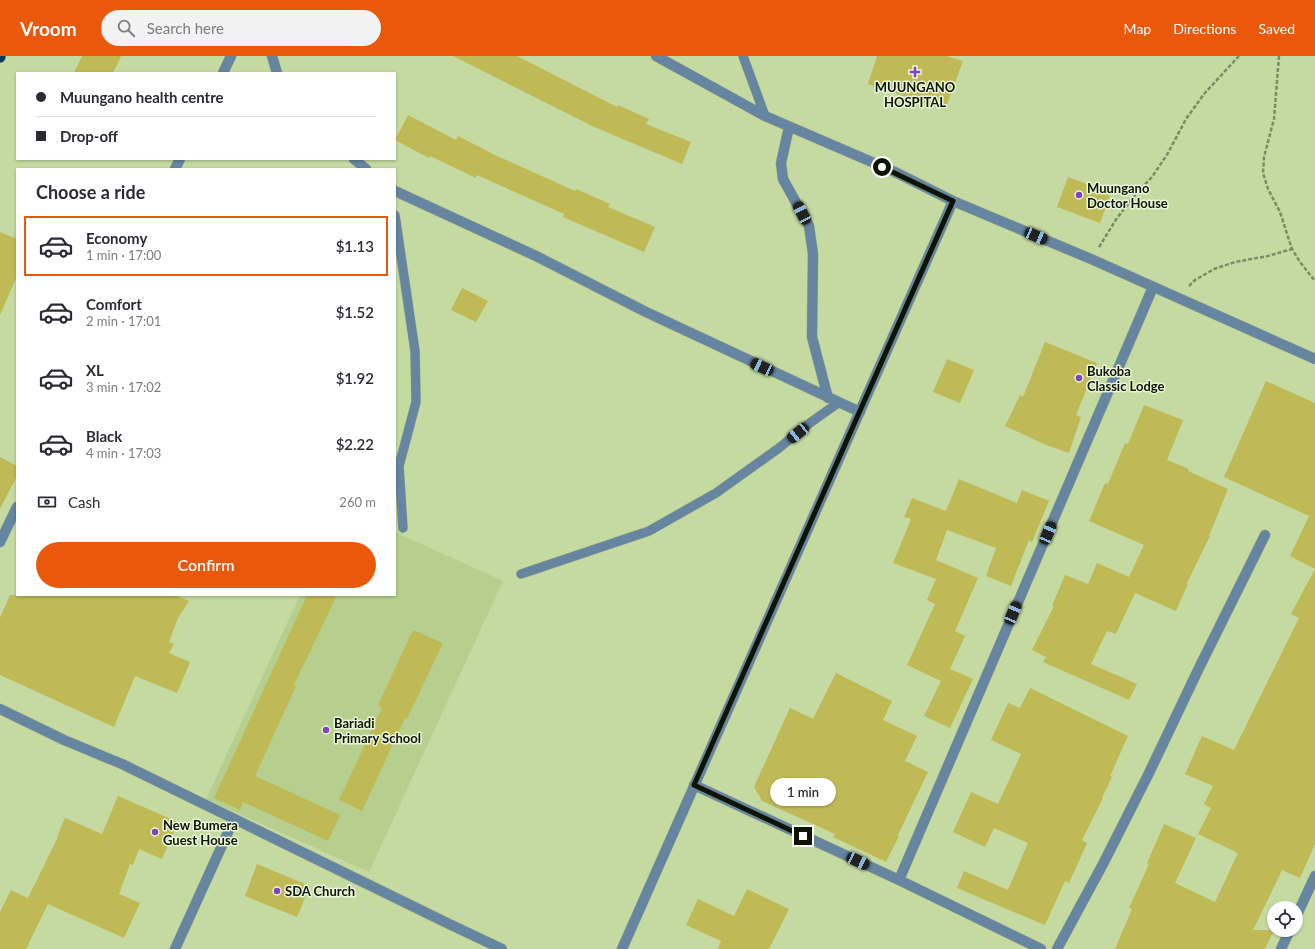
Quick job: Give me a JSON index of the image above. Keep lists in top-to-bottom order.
{
  "places": {
    "health": ["MUUNGANO HOSPITAL"],
    "other": [
      "Muungano Doctor House",
      "Bukoba Classic Lodge",
      "Bariadi Primary School",
      "New Bumera Guest House",
      "SDA Church"
    ]
  },
  "page": {
    "header": "Vroom",
    "search": "Search here",
    "nav": ["Map", "Directions", "Saved"],
    "banner": ["Muungano health centre", "Drop-off"],
    "heading": "Choose a ride",
    "list": [
      {
        "name": "Economy",
        "note": "1 min · 17:00",
        "value": "$1.13"
      },
      {
        "name": "Comfort",
        "note": "2 min · 17:01",
        "value": "$1.52"
      },
      {
        "name": "XL",
        "note": "3 min · 17:02",
        "value": "$1.92"
      },
      {
        "name": "Black",
        "note": "4 min · 17:03",
        "value": "$2.22"
      }
    ],
    "pay": ["Cash", "260 m"],
    "buttons": "Confirm",
    "bubble": "1 min"
  }
}
